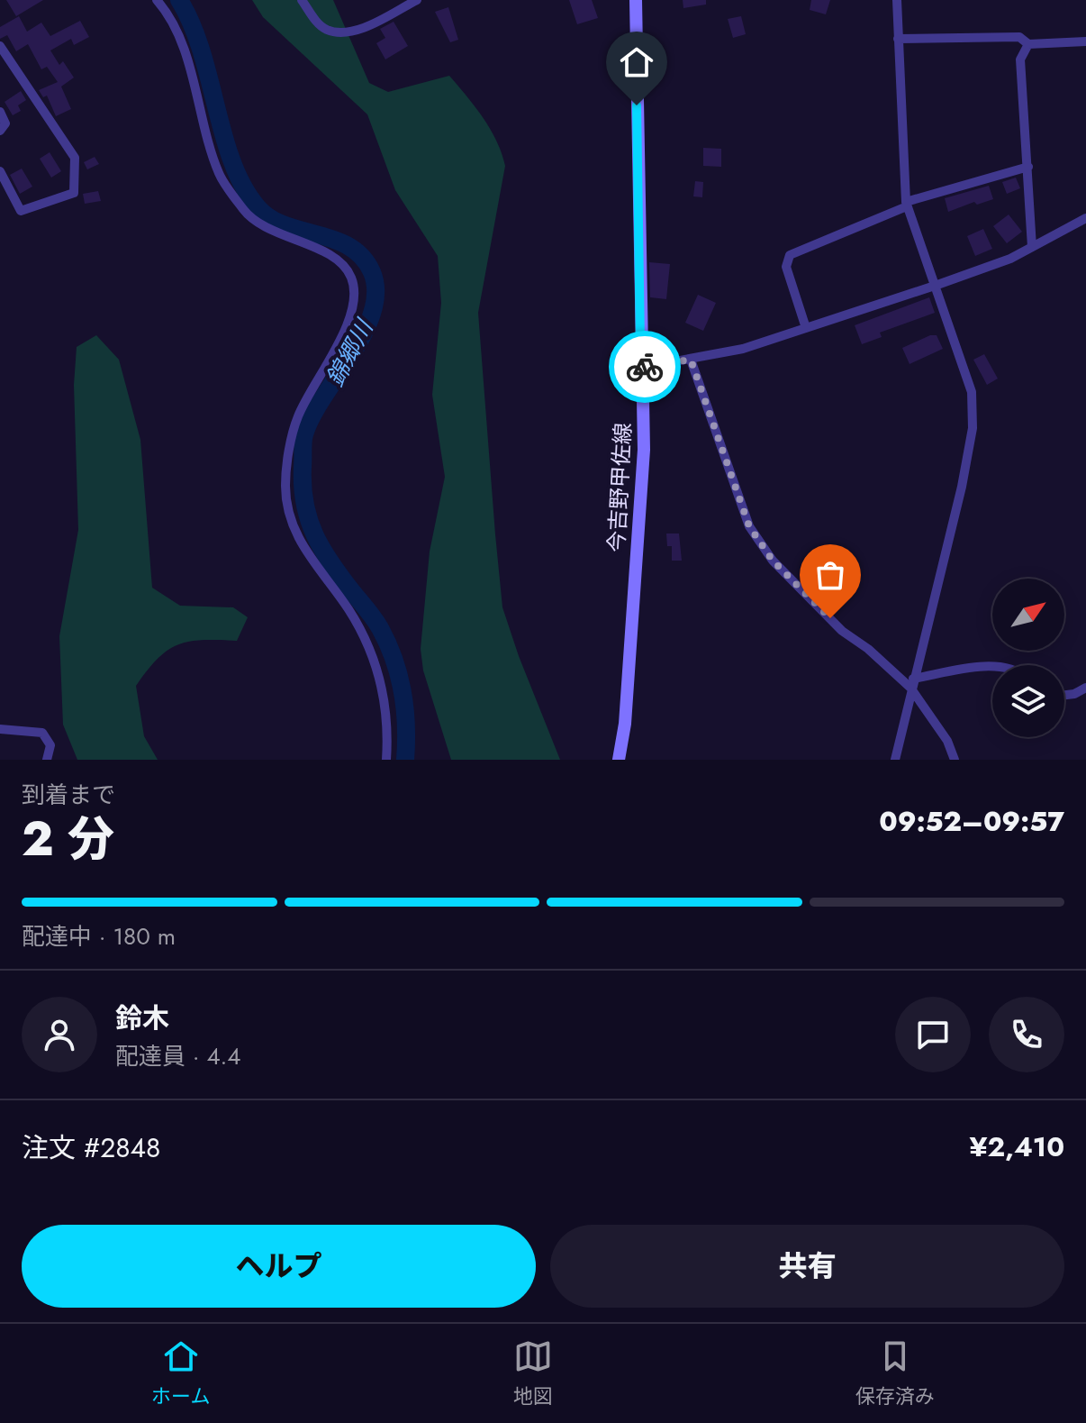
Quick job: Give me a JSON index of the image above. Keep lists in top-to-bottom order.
{
  "streets": {
    "main road": ["今吉野甲佐線"]
  },
  "water": ["錦郷川"],
  "north": "top right",
  "page": {
    "heading": ["2 分", "到着まで", "09:52–09:57"],
    "panel": [
      "鈴木",
      "配達員 · 4.4",
      "注文 #2848",
      "¥2,410"
    ],
    "bar": "配達中 · 180 m",
    "buttons": ["ヘルプ", "共有"],
    "tabs": ["ホーム", "地図", "保存済み"]
  }
}
